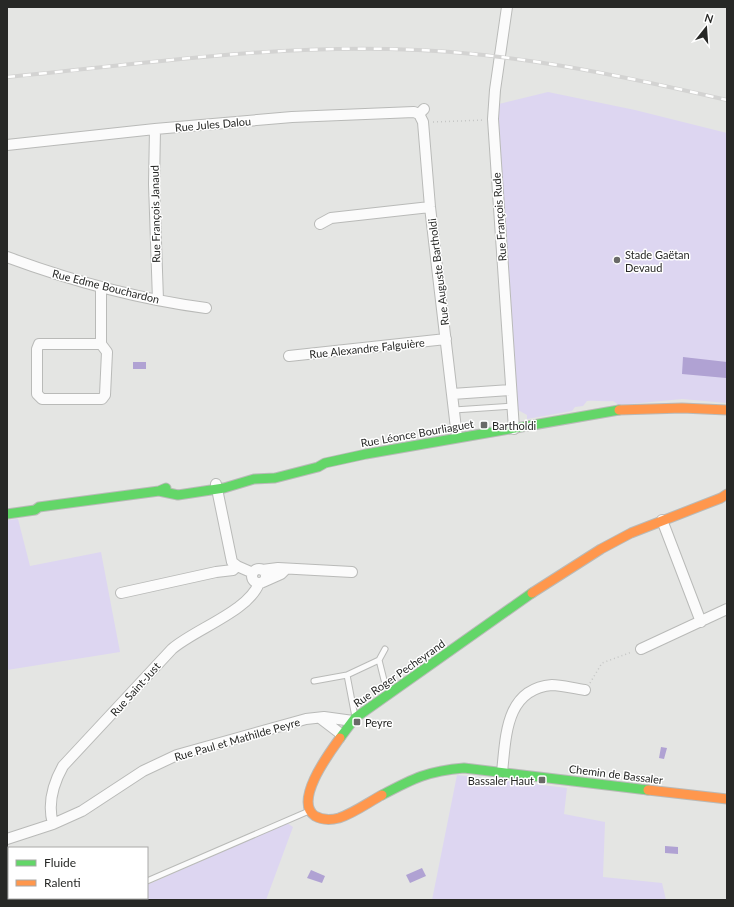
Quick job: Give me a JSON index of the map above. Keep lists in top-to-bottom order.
{
  "streets": {
    "street": [
      "Rue Jules Dalou",
      "Rue François Janaud",
      "Rue François Rude",
      "Rue Auguste Bartholdi",
      "Rue Edme Bouchardon",
      "Rue Alexandre Falguière",
      "Rue Léonce Bourliaguet",
      "Rue Roger Pecheyrand",
      "Rue Saint-Just",
      "Rue Paul et Mathilde Peyre",
      "Chemin de Bassaler"
    ]
  },
  "crossings": [
    ["Rue Jules Dalou", "Rue François Janaud"],
    ["Rue Jules Dalou", "Rue Auguste Bartholdi"],
    ["Rue François Janaud", "Rue Edme Bouchardon"],
    ["Rue François Rude", "Rue Léonce Bourliaguet"],
    ["Rue Auguste Bartholdi", "Rue Alexandre Falguière"],
    ["Rue Auguste Bartholdi", "Rue Léonce Bourliaguet"],
    ["Rue Roger Pecheyrand", "Rue Paul et Mathilde Peyre"],
    ["Rue Saint-Just", "Rue Paul et Mathilde Peyre"]
  ],
  "places": {
    "other": ["Stade Gaëtan Devaud"],
    "transit": ["Bartholdi", "Peyre", "Bassaler Haut"]
  },
  "legend": ["Fluide", "Ralenti"],
  "north": "top"
}
